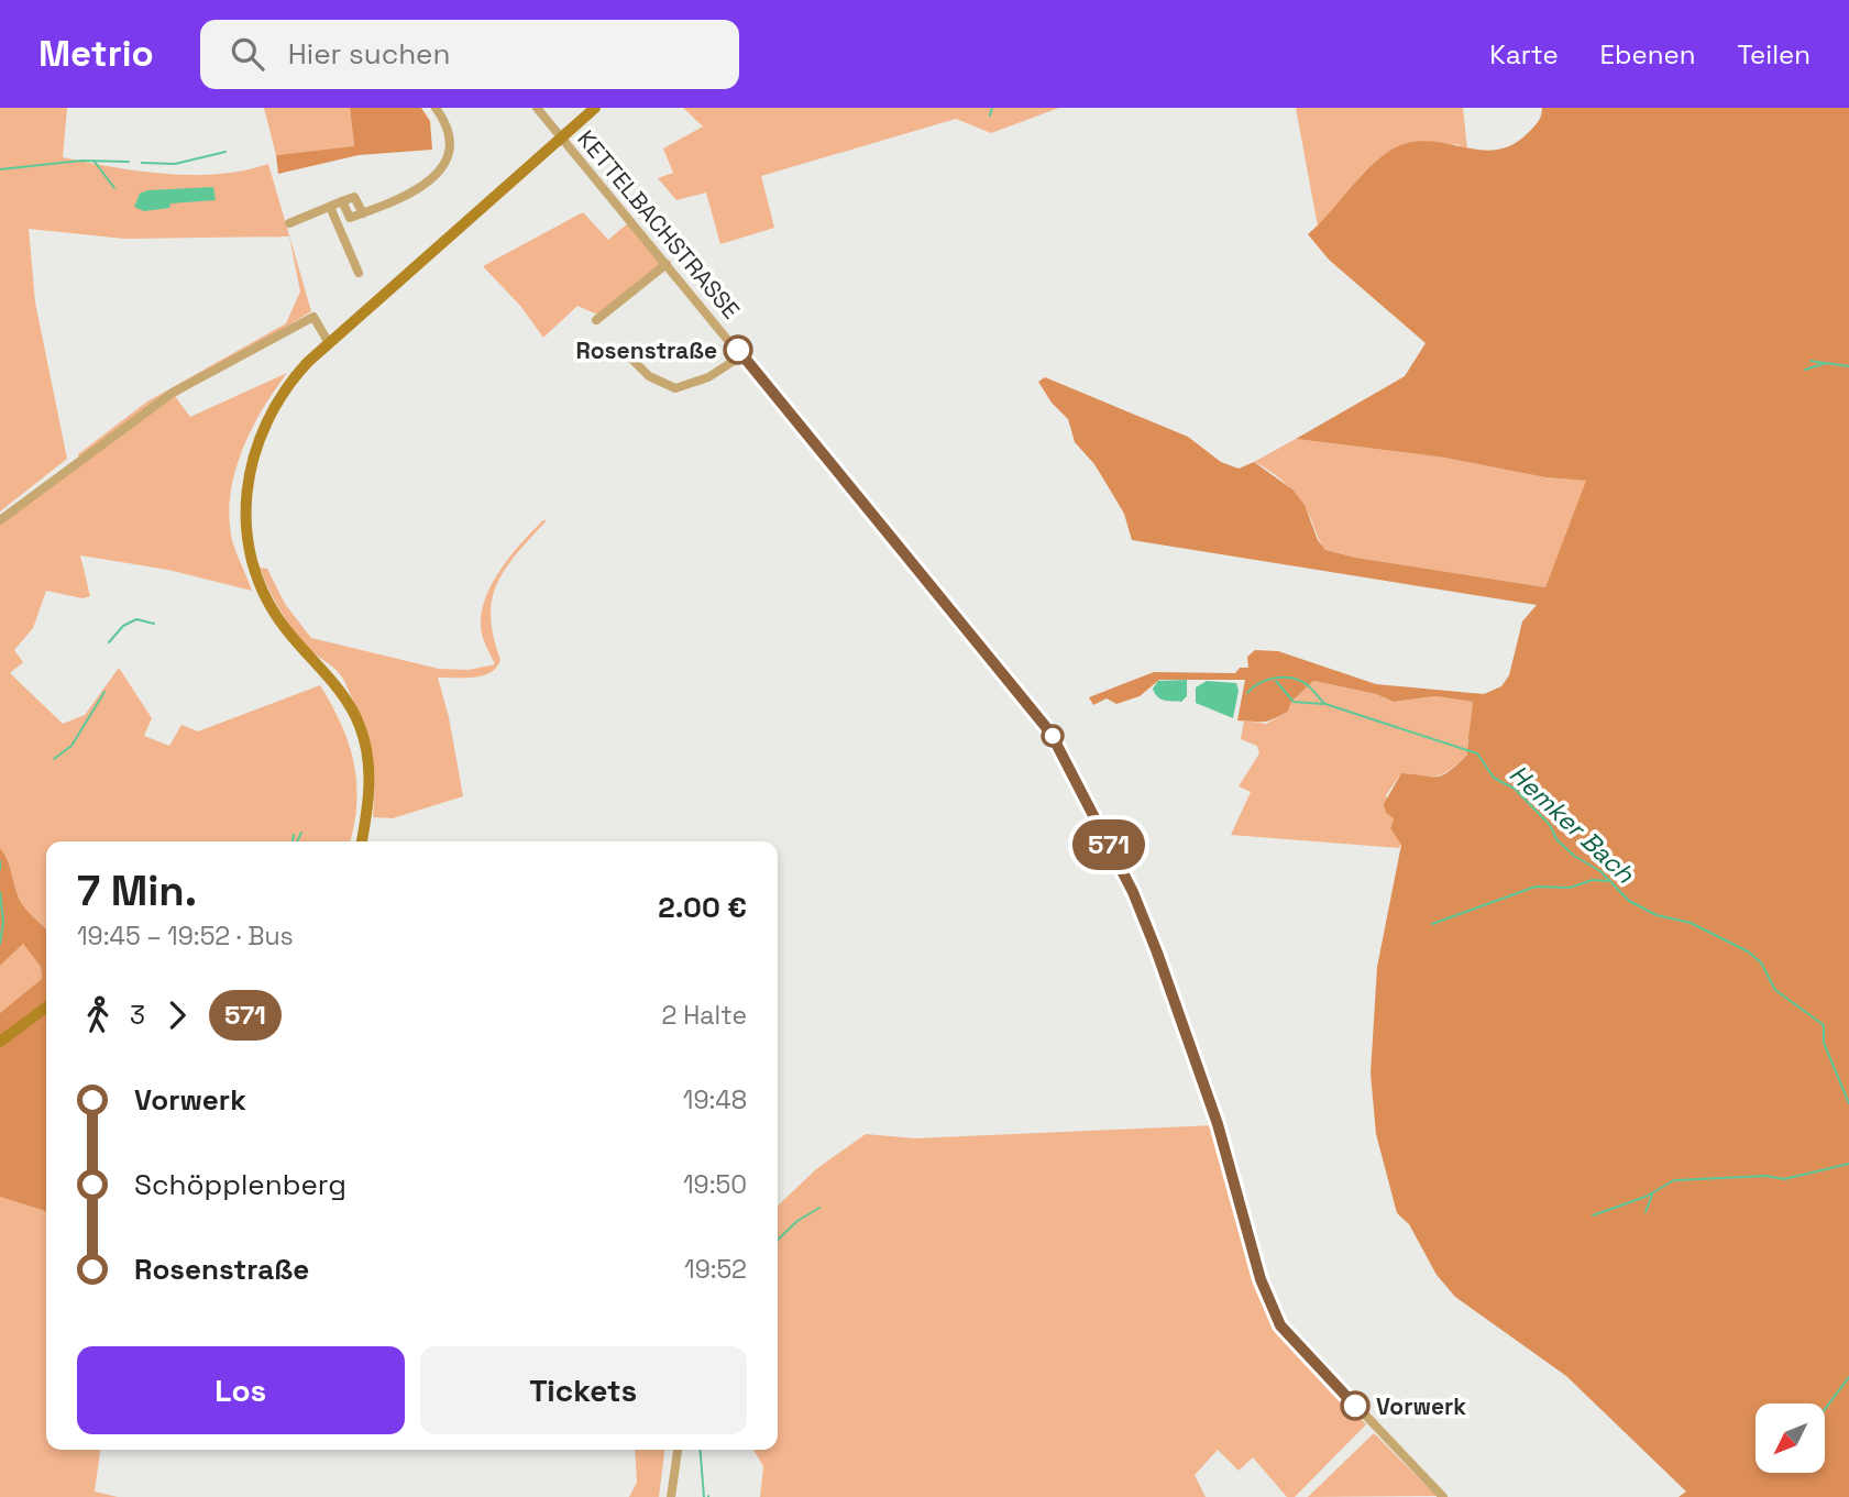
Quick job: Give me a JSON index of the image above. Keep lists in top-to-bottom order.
{
  "streets": {
    "street": ["KETTELBACHSTRASSE"]
  },
  "water": ["Hemker Bach"],
  "places": ["Rosenstraße", "Vorwerk"],
  "lines": ["bus line 571"],
  "north": "bottom left",
  "page": {
    "header": "Metrio",
    "search": "Hier suchen",
    "nav": ["Karte", "Ebenen", "Teilen"],
    "on_map": "571",
    "heading": ["7 Min.", "19:45 – 19:52 · Bus", "2.00 €"],
    "legs": ["3", "571", "2 Halte"],
    "list": [
      {
        "name": "Vorwerk",
        "value": "19:48"
      },
      {
        "name": "Schöpplenberg",
        "value": "19:50"
      },
      {
        "name": "Rosenstraße",
        "value": "19:52"
      }
    ],
    "buttons": ["Los", "Tickets"]
  }
}
